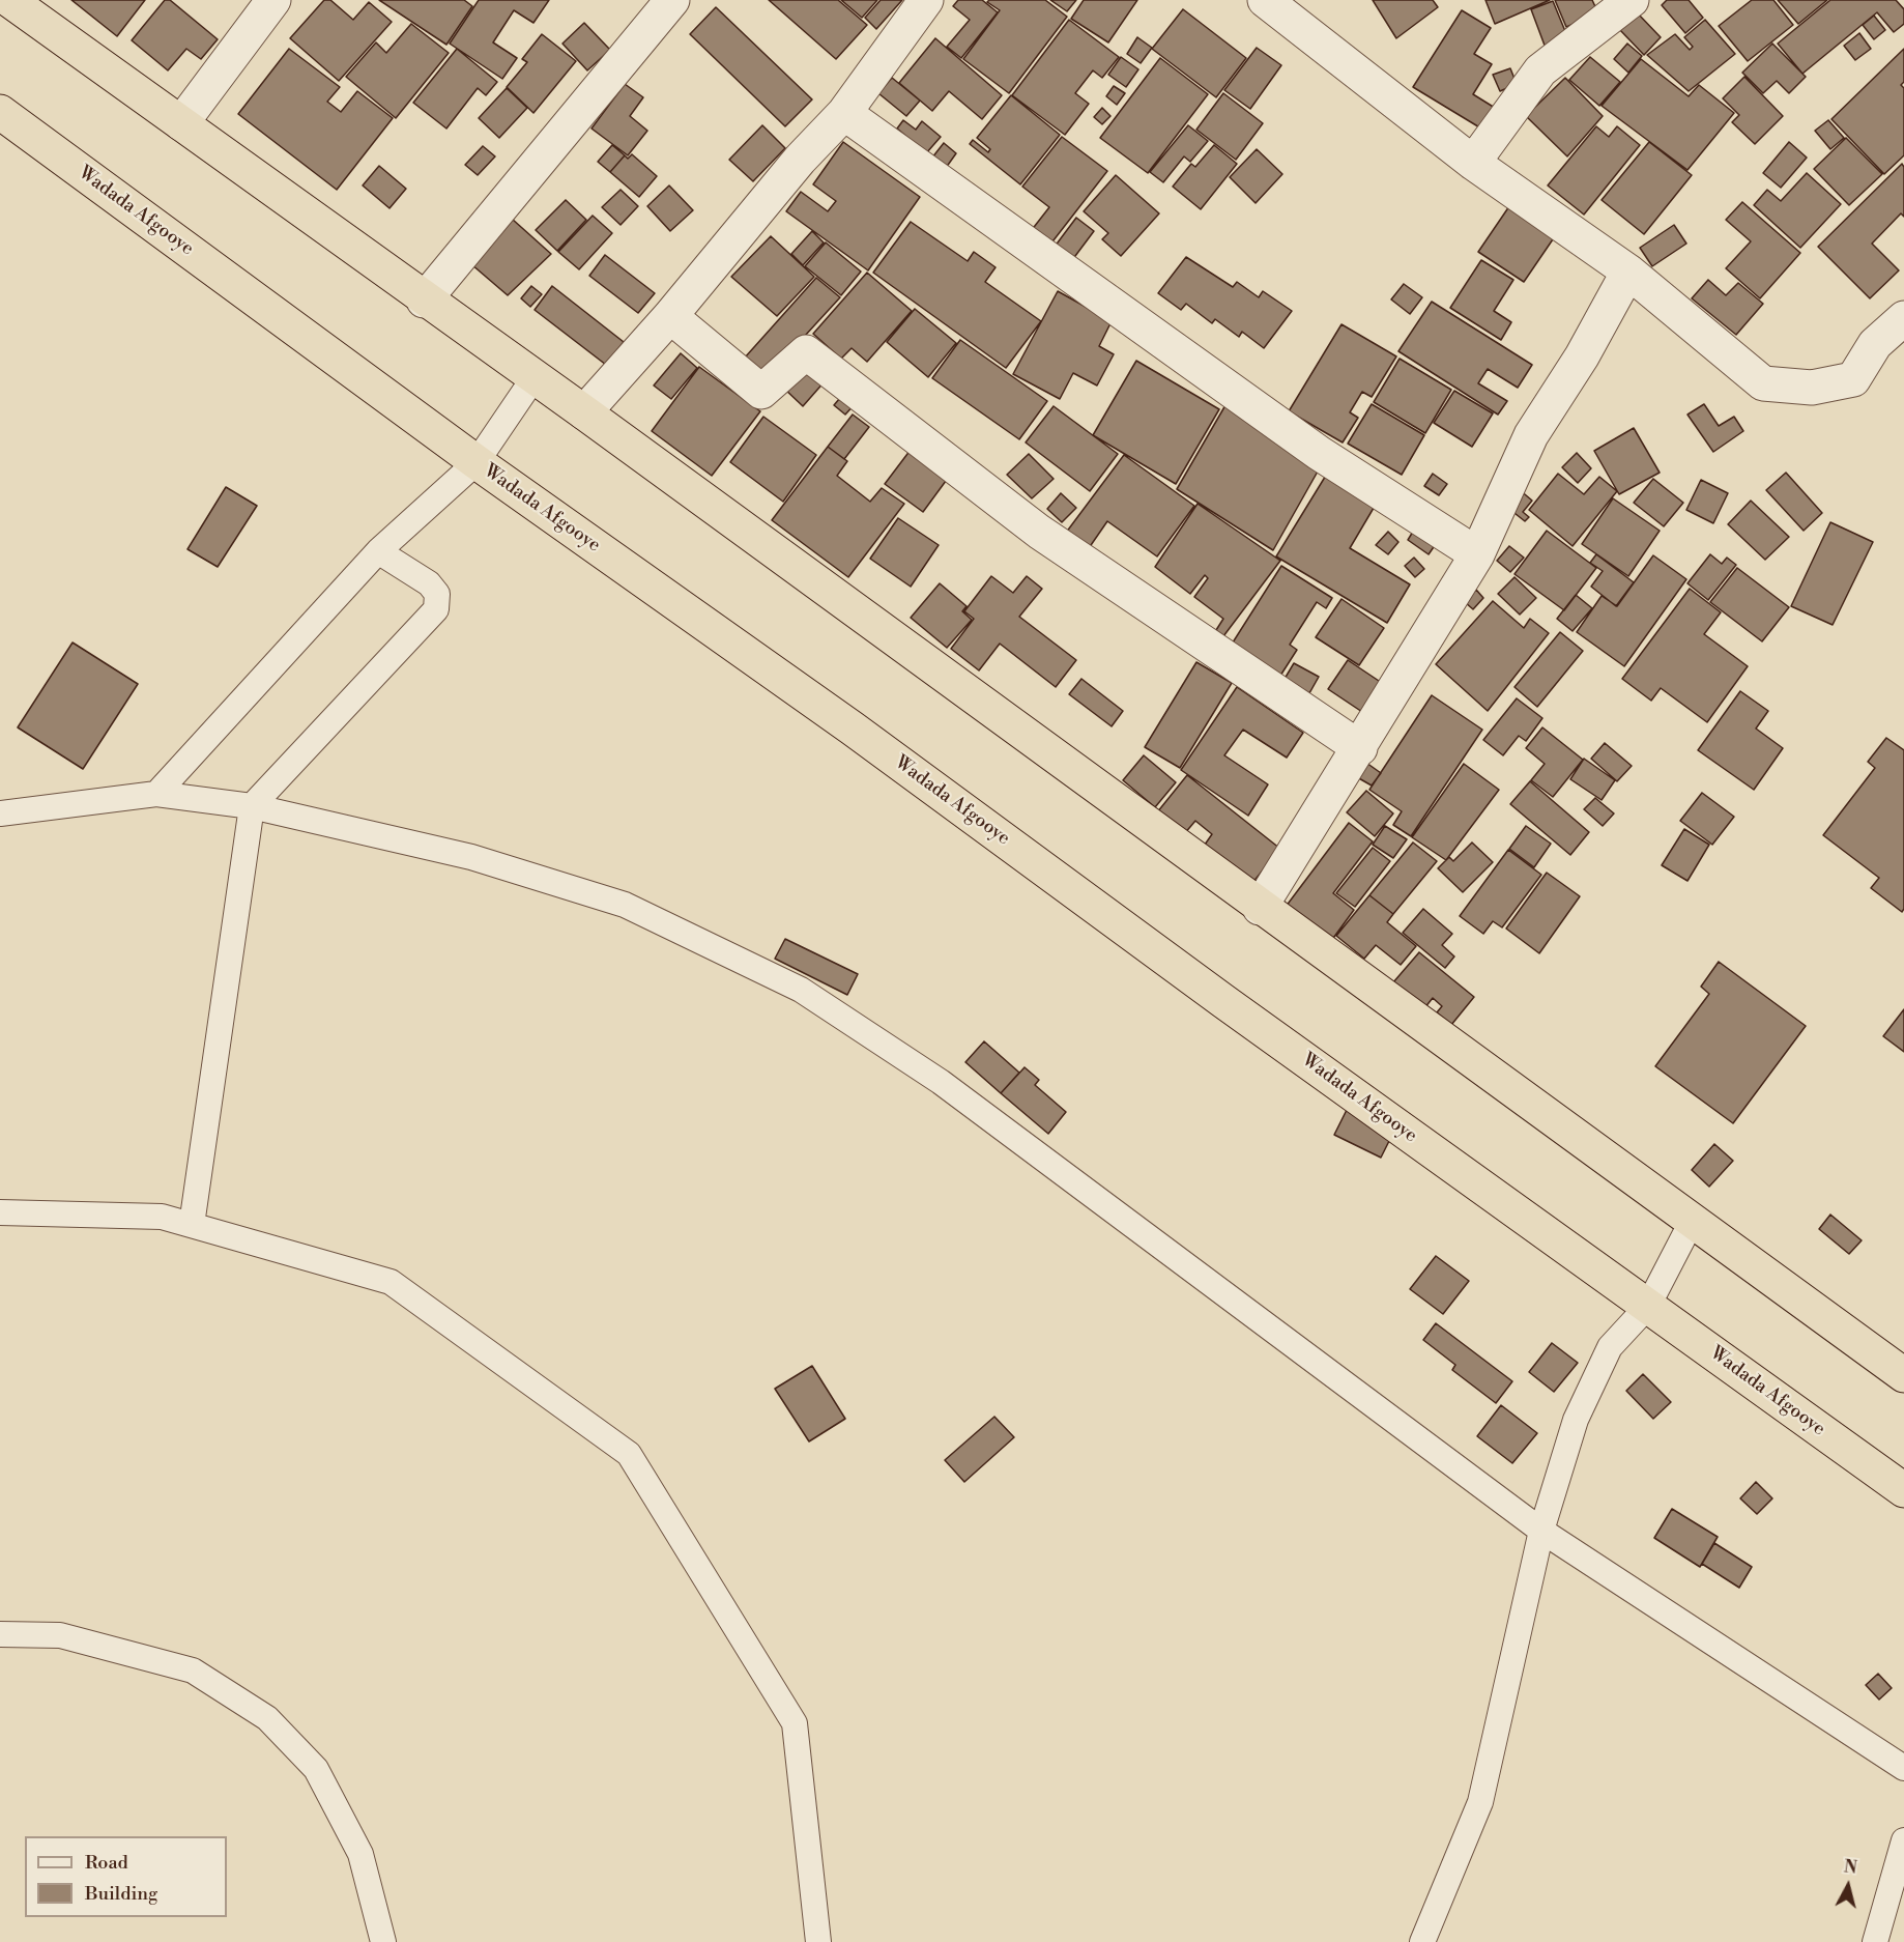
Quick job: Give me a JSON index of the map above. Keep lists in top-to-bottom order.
{
  "streets": {
    "highway": ["Wadada Afgooye"]
  },
  "legend": ["Road", "Building"],
  "north": "top"
}
